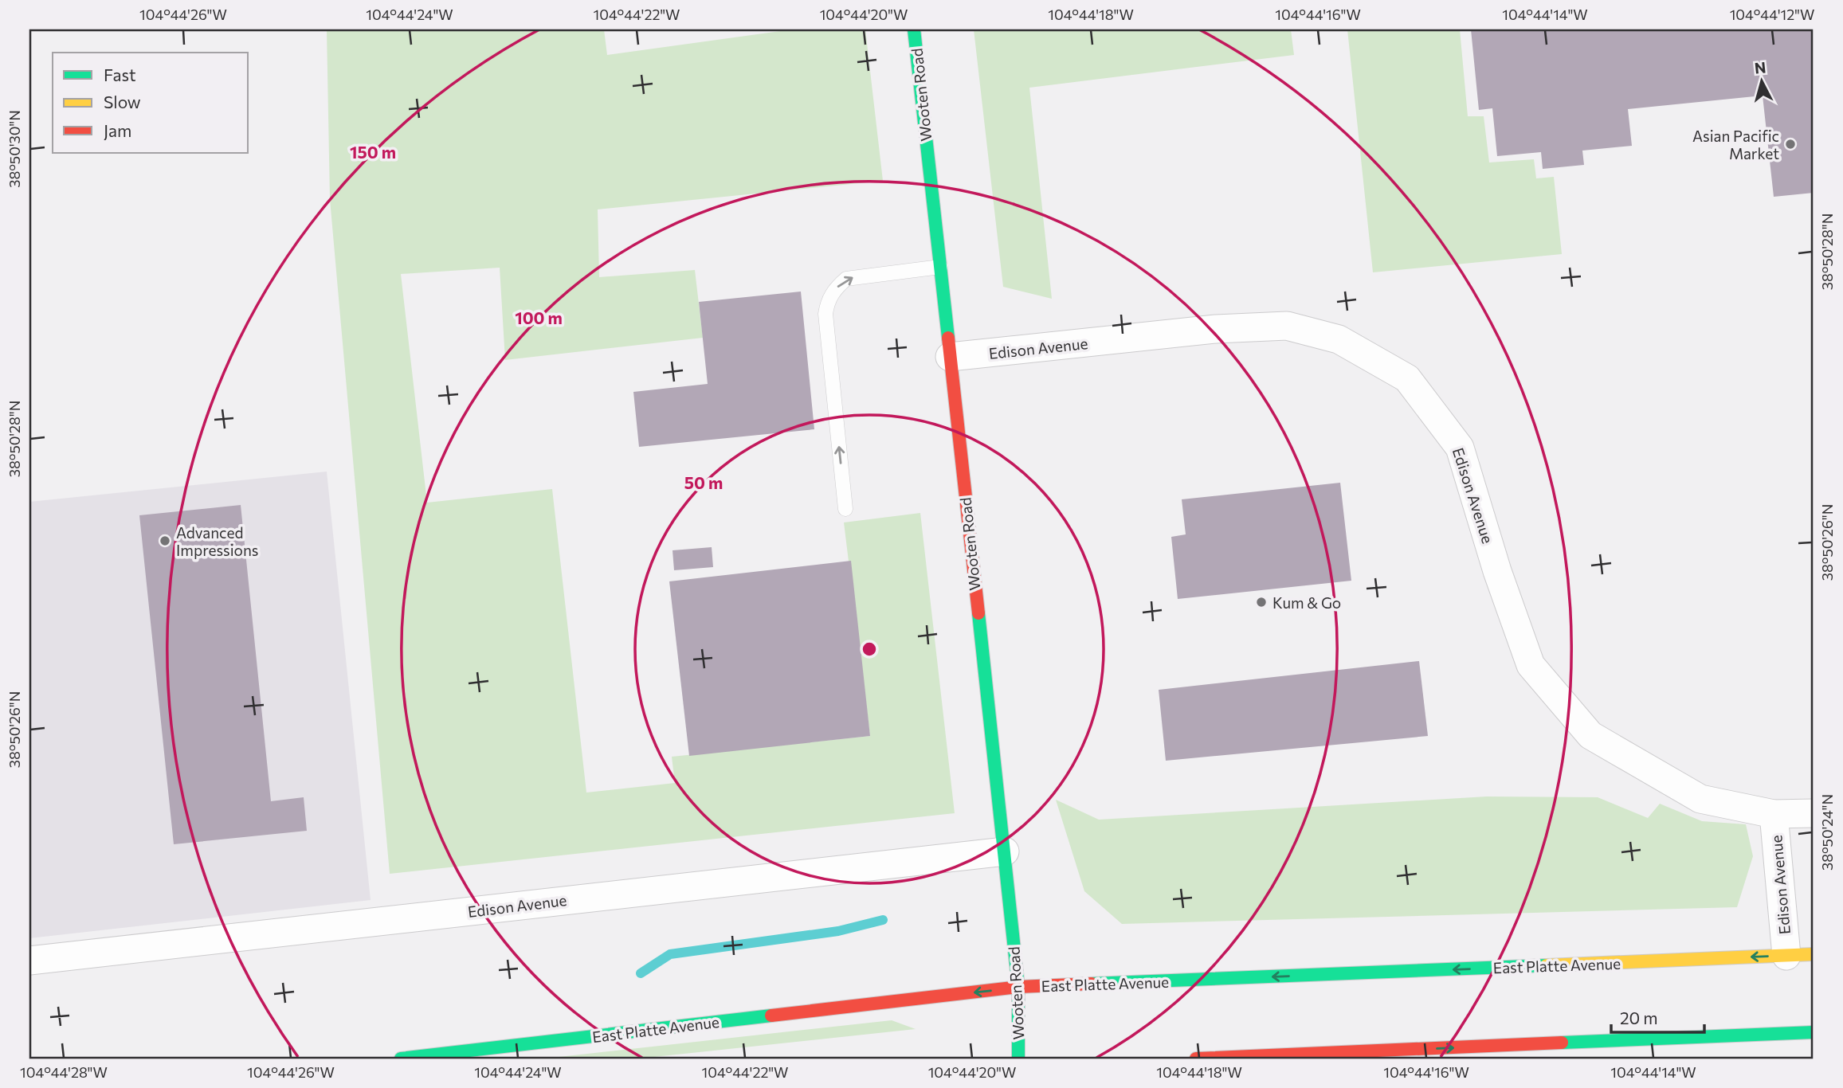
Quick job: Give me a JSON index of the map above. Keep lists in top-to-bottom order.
{
  "streets": {
    "main road": ["Wooten Road", "East Platte Avenue"],
    "street": ["Edison Avenue"]
  },
  "crossings": [
    ["Wooten Road", "Edison Avenue"],
    ["Wooten Road", "East Platte Avenue"],
    ["Edison Avenue", "East Platte Avenue"]
  ],
  "places": ["Asian Pacific Market", "Advanced Impressions", "Kum & Go"],
  "legend": ["Fast", "Slow", "Jam"],
  "scale_bar": "20 m",
  "north": "top",
  "coordinates": [
    "104°44'26\"W",
    "104°44'24\"W",
    "104°44'22\"W",
    "104°44'20\"W",
    "104°44'18\"W",
    "104°44'16\"W",
    "104°44'14\"W",
    "104°44'12\"W",
    "38°50'30\"N",
    "38°50'28\"N",
    "38°50'26\"N",
    "38°50'24\"N",
    "104°44'28\"W"
  ],
  "rings": ["150 m", "100 m", "50 m"]
}
